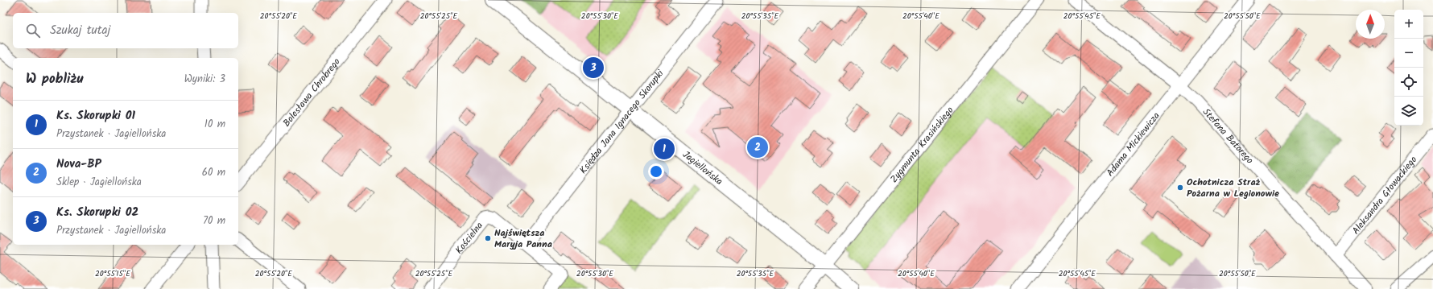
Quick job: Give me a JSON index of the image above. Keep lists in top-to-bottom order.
{
  "streets": {
    "street": [
      "Bolesława Chrobrego",
      "Księdza Jana Ignacego Skorupki",
      "Stefana Batorego",
      "Zygmunta Krasińskiego",
      "Adama Mickiewicza",
      "Jagiellońska",
      "Aleksandra Głowackiego",
      "Kościelna"
    ]
  },
  "crossings": [
    ["Księdza Jana Ignacego Skorupki", "Jagiellońska"],
    ["Księdza Jana Ignacego Skorupki", "Kościelna"],
    ["Stefana Batorego", "Adama Mickiewicza"],
    ["Stefana Batorego", "Aleksandra Głowackiego"],
    ["Zygmunta Krasińskiego", "Jagiellońska"]
  ],
  "places": ["Ochotnicza Straż Pożarna w Legionowie", "Najświętsza Maryja Panna"],
  "north": "top",
  "page": {
    "map_buttons": ["+", "−"],
    "search": "Szukaj tutaj",
    "pins": ["3", "2", "1"],
    "heading": ["W pobliżu", "Wyniki: 3"],
    "list": [
      {
        "mark": "1",
        "name": "Ks. Skorupki 01",
        "note": "Przystanek · Jagiellońska",
        "value": "10 m"
      },
      {
        "mark": "2",
        "name": "Nova-BP",
        "note": "Sklep · Jagiellońska",
        "value": "60 m"
      },
      {
        "mark": "3",
        "name": "Ks. Skorupki 02",
        "note": "Przystanek · Jagiellońska",
        "value": "70 m"
      }
    ]
  },
  "coordinates": [
    "20°55'20\"E",
    "20°55'25\"E",
    "20°55'30\"E",
    "20°55'35\"E",
    "20°55'40\"E",
    "20°55'45\"E",
    "20°55'50\"E",
    "20°55'15\"E"
  ]
}
